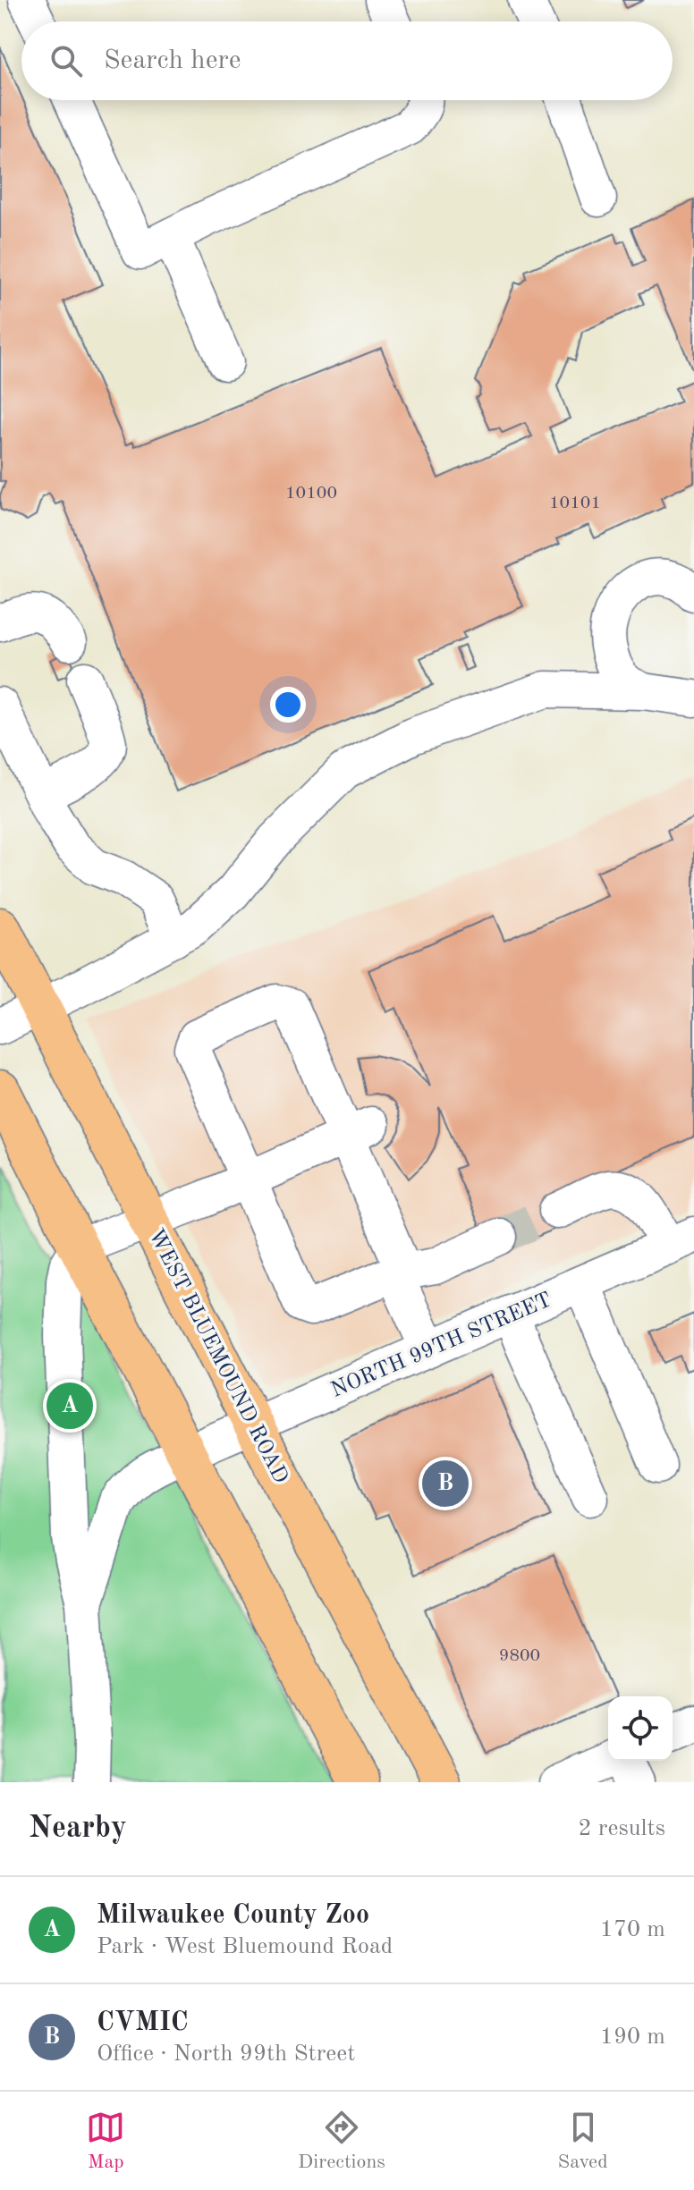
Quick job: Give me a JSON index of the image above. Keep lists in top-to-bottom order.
{
  "streets": {
    "main road": ["WEST BLUEMOUND ROAD"],
    "street": ["NORTH 99TH STREET"]
  },
  "crossings": [
    ["NORTH 99TH STREET", "WEST BLUEMOUND ROAD"]
  ],
  "house_numbers": ["10100", "10101", "9800"],
  "page": {
    "search": "Search here",
    "pins": ["A", "B"],
    "heading": ["Nearby", "2 results"],
    "list": [
      {
        "mark": "A",
        "name": "Milwaukee County Zoo",
        "note": "Park · West Bluemound Road",
        "value": "170 m"
      },
      {
        "mark": "B",
        "name": "CVMIC",
        "note": "Office · North 99th Street",
        "value": "190 m"
      }
    ],
    "nav": ["Map", "Directions", "Saved"]
  }
}
